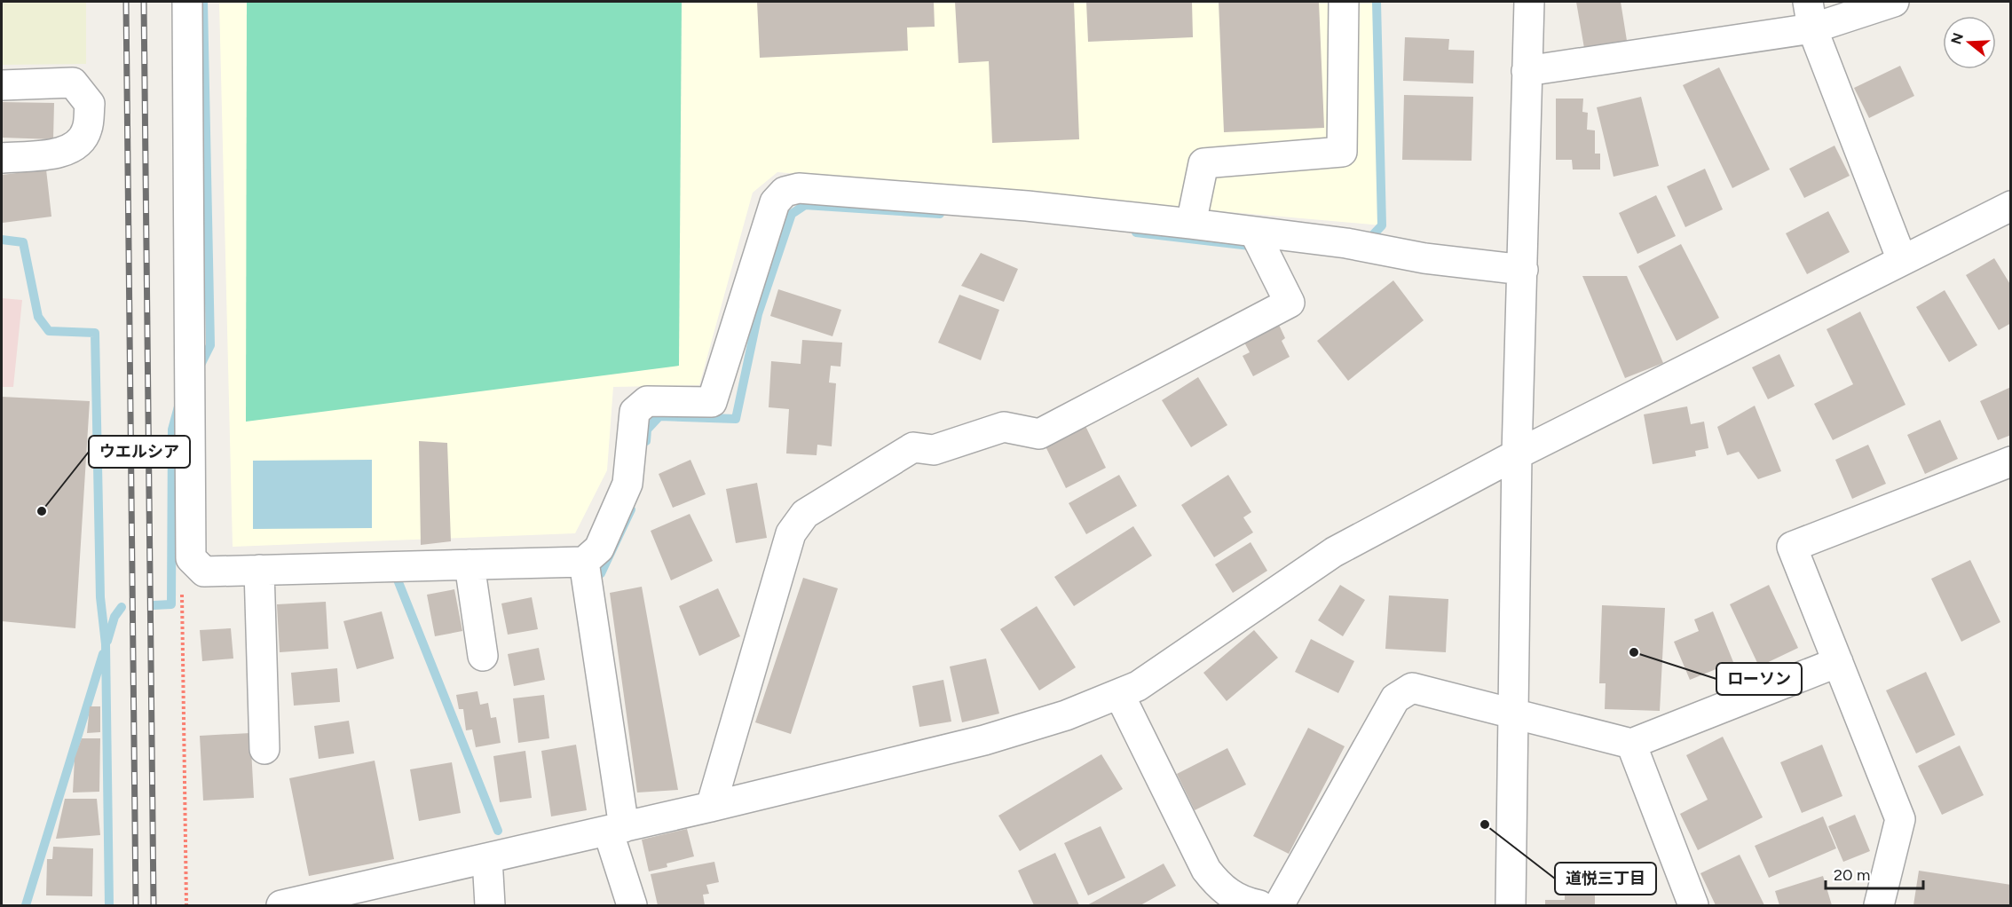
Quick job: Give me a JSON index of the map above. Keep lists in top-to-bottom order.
{
  "places": ["ウエルシア", "ローソン", "道悦三丁目"],
  "scale_bar": "20 m",
  "north": "left"
}
